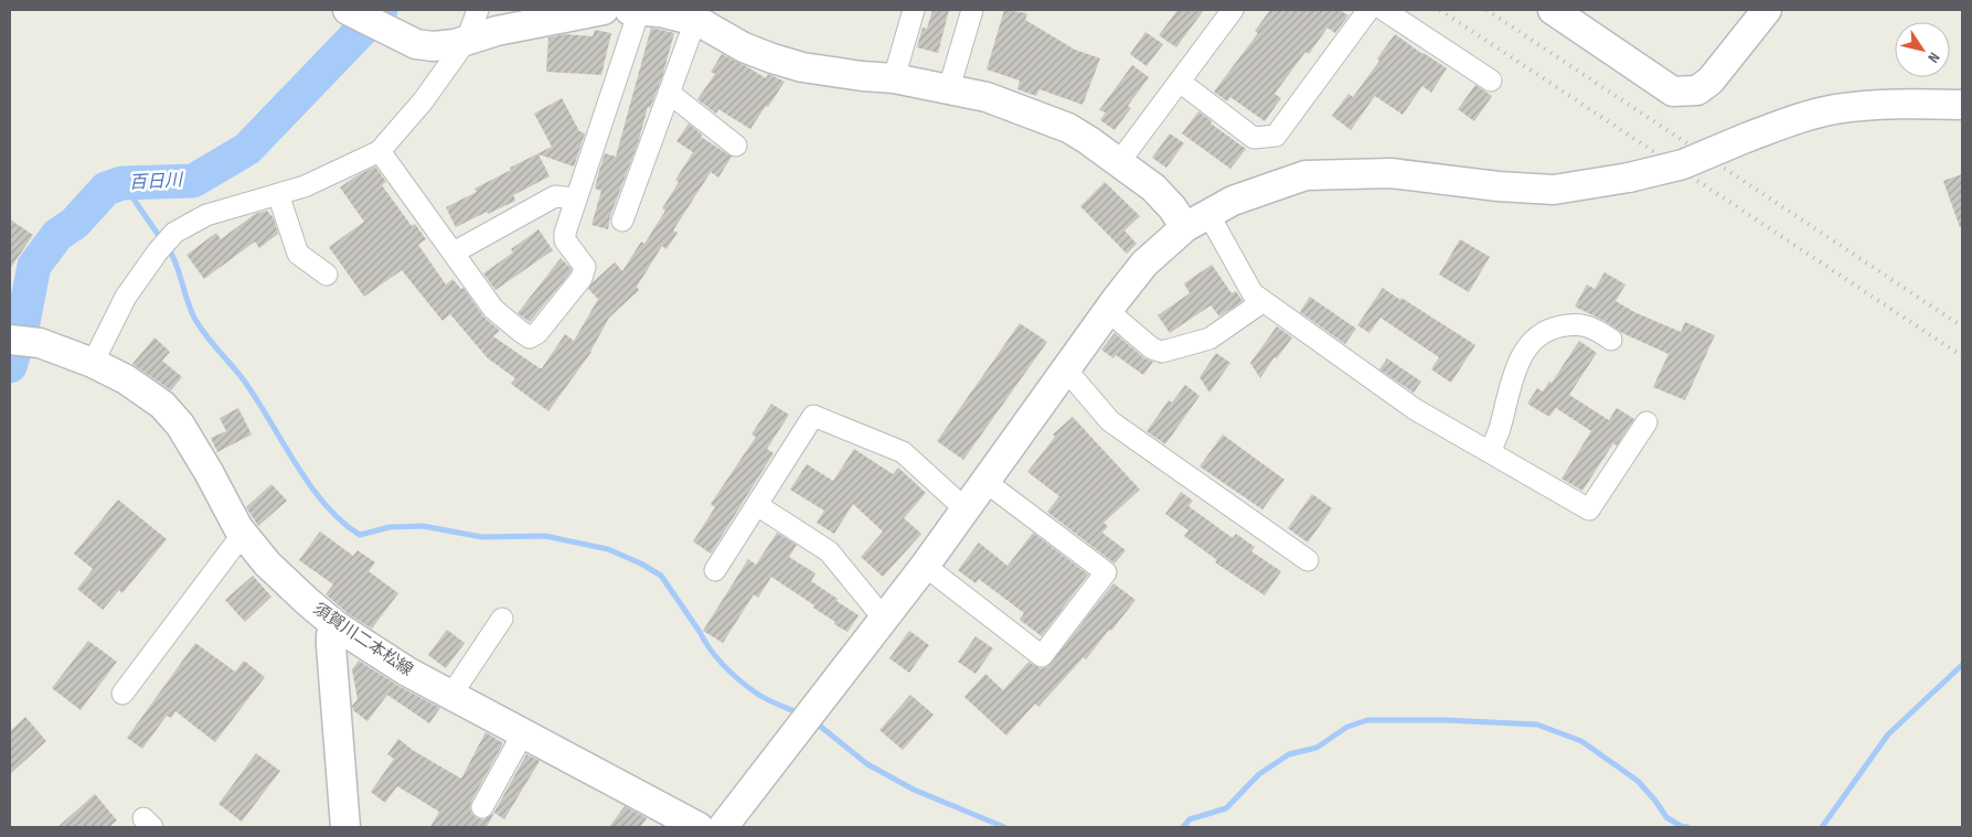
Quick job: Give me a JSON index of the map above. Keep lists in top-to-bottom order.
{
  "streets": {
    "street": ["須賀川二本松線"]
  },
  "water": ["百日川"],
  "north": "bottom right"
}
